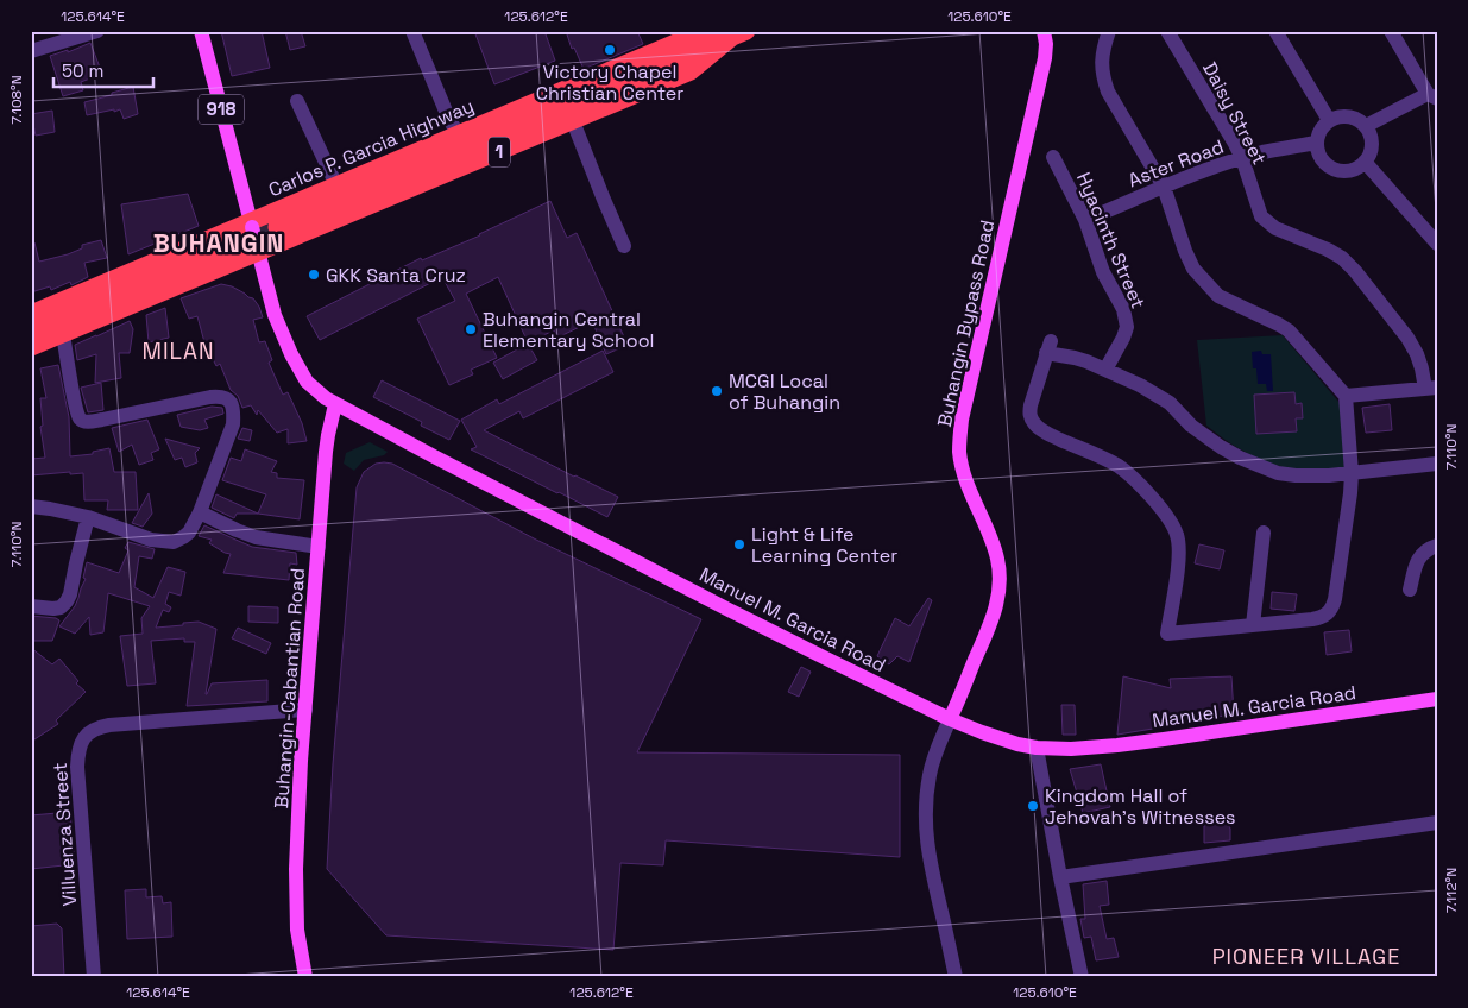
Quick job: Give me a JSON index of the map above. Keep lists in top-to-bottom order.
{
  "streets": {
    "highway": ["Carlos P. Garcia Highway", "1"],
    "main road": [
      "918",
      "Buhangin Bypass Road",
      "Manuel M. Garcia Road",
      "Buhangin-Cabantian Road"
    ],
    "street": [
      "Daisy Street",
      "Aster Road",
      "Hyacinth Street",
      "Villuenza Street"
    ]
  },
  "crossings": [
    ["918", "Carlos P. Garcia Highway"],
    ["918", "1"],
    ["918", "Manuel M. Garcia Road"],
    ["Daisy Street", "Aster Road"],
    ["Carlos P. Garcia Highway", "1"],
    ["1", "Manuel M. Garcia Road"],
    ["Aster Road", "Hyacinth Street"],
    ["Buhangin Bypass Road", "Manuel M. Garcia Road"],
    ["Manuel M. Garcia Road", "Buhangin-Cabantian Road"],
    ["Buhangin-Cabantian Road", "Villuenza Street"]
  ],
  "districts": ["BUHANGIN", "MILAN", "PIONEER VILLAGE"],
  "places": [
    "Victory Chapel Christian Center",
    "GKK Santa Cruz",
    "Buhangin Central Elementary School",
    "MCGI Local of Buhangin",
    "Light & Life Learning Center",
    "Kingdom Hall of Jehovah's Witnesses"
  ],
  "scale_bar": "50 m",
  "coordinates": [
    "125.614°E",
    "125.612°E",
    "125.610°E",
    "7.108°N",
    "7.110°N",
    "7.112°N"
  ]
}
